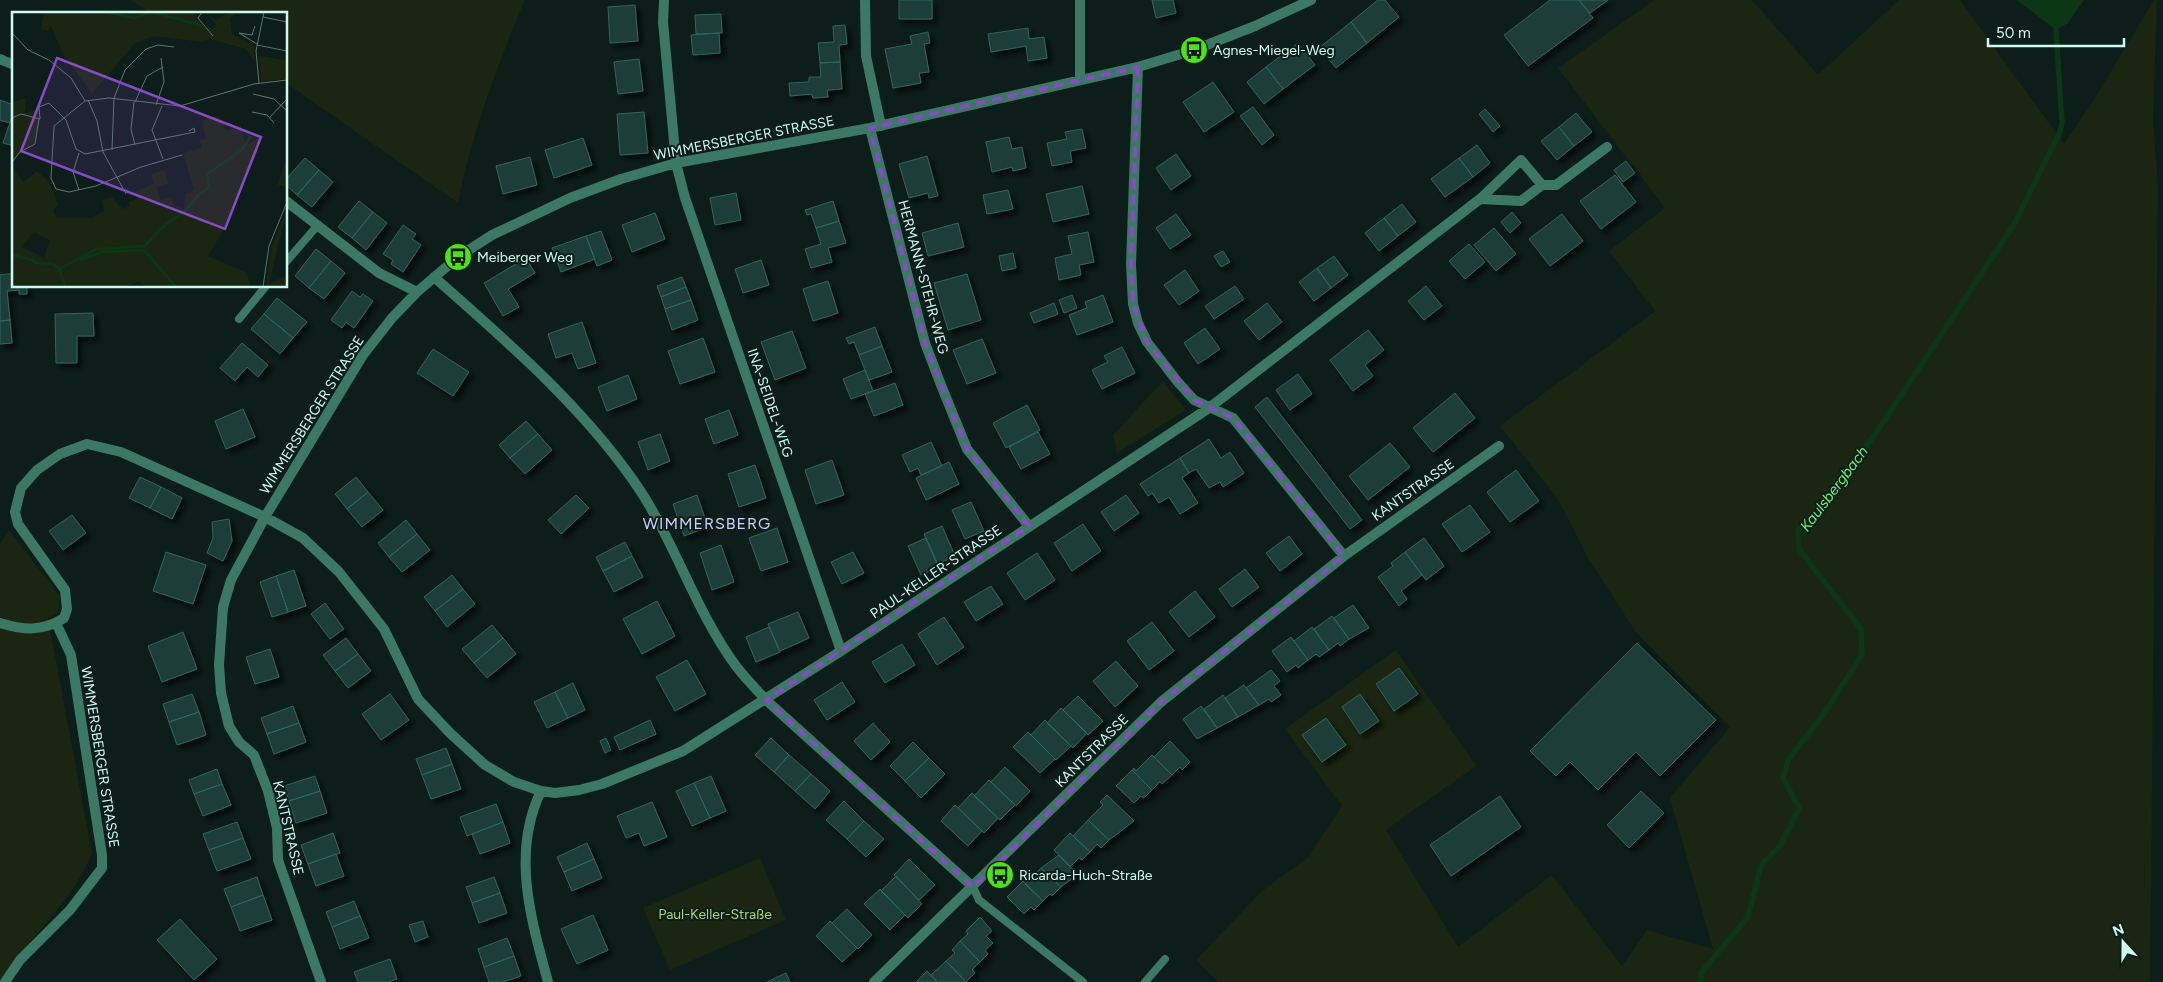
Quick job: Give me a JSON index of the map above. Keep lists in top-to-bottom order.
{
  "streets": {
    "street": [
      "WIMMERSBERGER STRASSE",
      "HERMANN-STEHR-WEG",
      "INA-SEIDEL-WEG",
      "KANTSTRASSE",
      "PAUL-KELLER-STRASSE"
    ]
  },
  "crossings": [
    ["WIMMERSBERGER STRASSE", "HERMANN-STEHR-WEG"],
    ["WIMMERSBERGER STRASSE", "INA-SEIDEL-WEG"],
    ["WIMMERSBERGER STRASSE", "KANTSTRASSE"],
    ["WIMMERSBERGER STRASSE", "PAUL-KELLER-STRASSE"],
    ["HERMANN-STEHR-WEG", "PAUL-KELLER-STRASSE"],
    ["INA-SEIDEL-WEG", "PAUL-KELLER-STRASSE"],
    ["KANTSTRASSE", "PAUL-KELLER-STRASSE"]
  ],
  "districts": ["WIMMERSBERG"],
  "water": ["Kaulsbergbach"],
  "parks": ["Paul-Keller-Straße"],
  "places": {
    "bus stop": ["Agnes-Miegel-Weg", "Meiberger Weg", "Ricarda-Huch-Straße"]
  },
  "scale_bar": "50 m",
  "north": "top"
}
